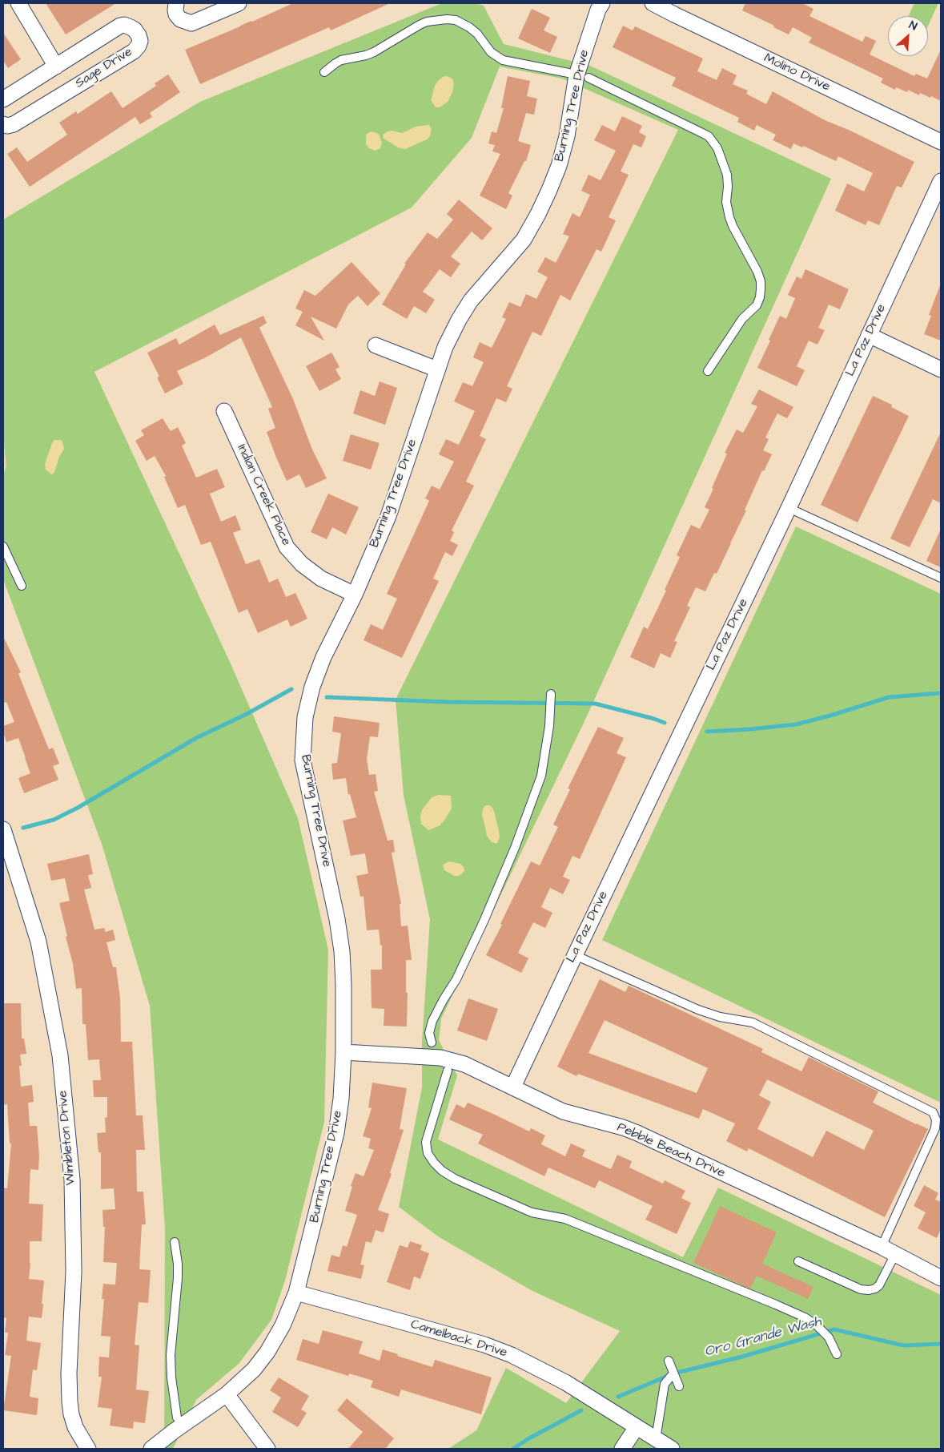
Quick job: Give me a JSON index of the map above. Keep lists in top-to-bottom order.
{
  "streets": {
    "street": [
      "Sage Drive",
      "Molino Drive",
      "Burning Tree Drive",
      "La Paz Drive",
      "Indian Creek Place",
      "Wimbleton Drive",
      "Pebble Beach Drive",
      "Camelback Drive"
    ]
  },
  "crossings": [
    ["Burning Tree Drive", "Indian Creek Place"],
    ["Burning Tree Drive", "Pebble Beach Drive"],
    ["Burning Tree Drive", "Camelback Drive"],
    ["La Paz Drive", "Pebble Beach Drive"]
  ],
  "water": ["Oro Grande Wash"],
  "north": "top right"
}
